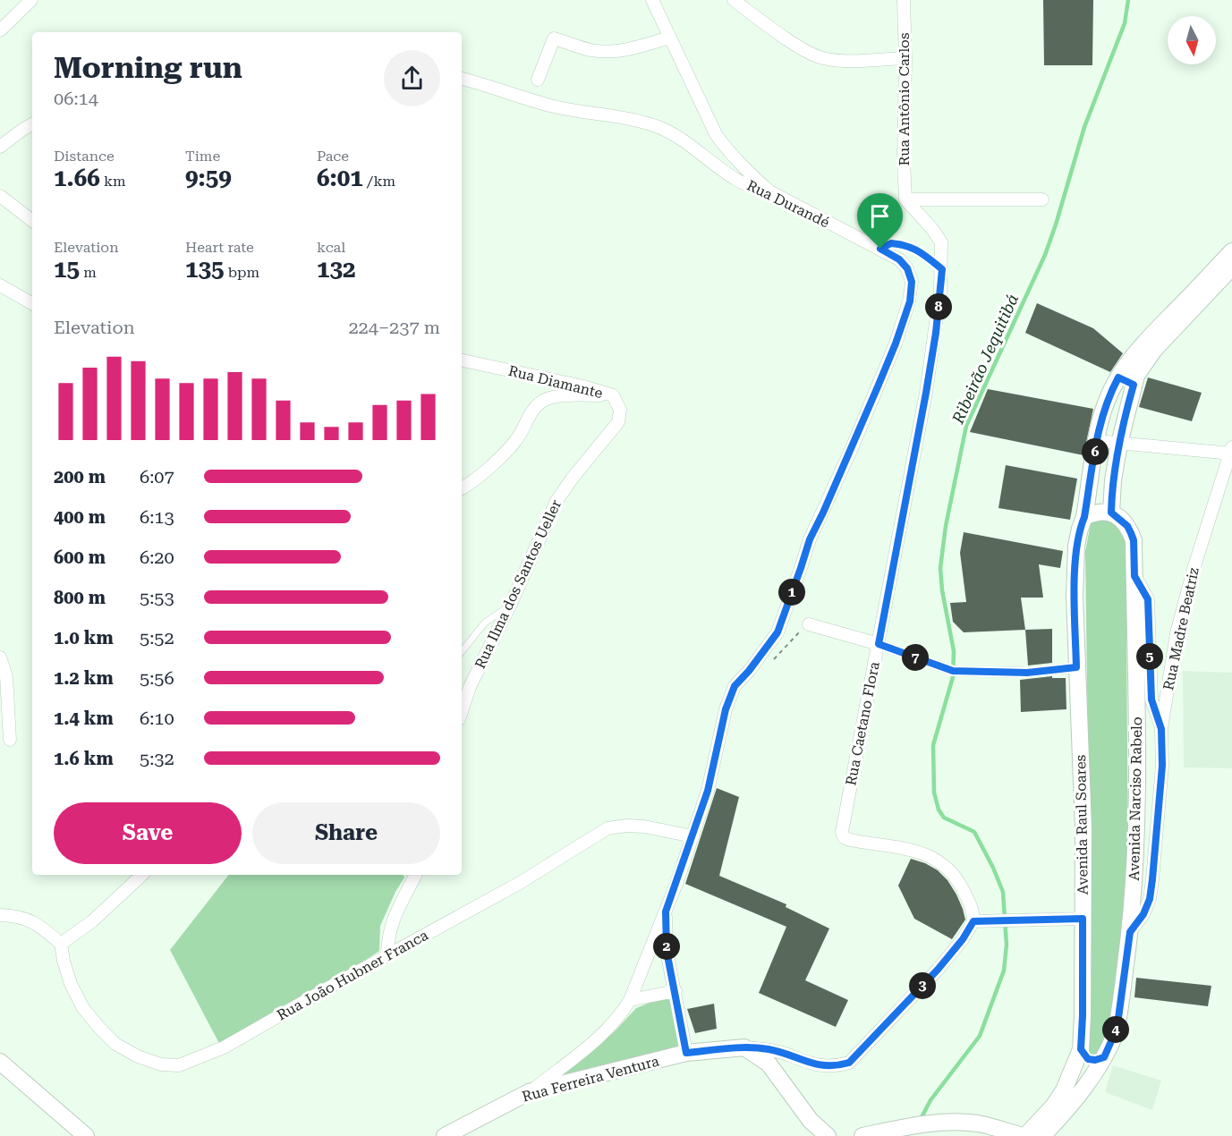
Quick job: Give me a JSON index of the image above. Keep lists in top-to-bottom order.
{
  "streets": {
    "street": [
      "Rua Antônio Carlos",
      "Rua Durandé",
      "Rua Diamante",
      "Rua Ilma dos Santos Ueller",
      "Rua Madre Beatriz",
      "Rua Caetano Flora",
      "Avenida Narciso Rabelo",
      "Avenida Raul Soares",
      "Rua João Hubner Franca",
      "Rua Ferreira Ventura"
    ]
  },
  "crossings": [
    ["Rua Antônio Carlos", "Rua Caetano Flora"],
    ["Rua Durandé", "Rua João Hubner Franca"],
    ["Rua Durandé", "Rua Ferreira Ventura"],
    ["Rua Diamante", "Rua Ilma dos Santos Ueller"],
    ["Rua Madre Beatriz", "Avenida Narciso Rabelo"],
    ["Avenida Narciso Rabelo", "Avenida Raul Soares"]
  ],
  "water": ["Ribeirão Jequitibá"],
  "north": "bottom",
  "page": {
    "heading": ["Morning run", "06:14"],
    "stats": [
      ["Distance", "1.66 km"],
      ["Time", "9:59"],
      ["Pace", "6:01 /km"],
      ["Elevation", "15 m"],
      ["Heart rate", "135 bpm"],
      ["kcal", "132"]
    ],
    "pins": [
      "8",
      "6",
      "1",
      "5",
      "7",
      "2",
      "3",
      "4"
    ],
    "chart": ["Elevation", "224–237 m"],
    "list": [
      {
        "name": "200 m",
        "note": "6:07"
      },
      {
        "name": "400 m",
        "note": "6:13"
      },
      {
        "name": "600 m",
        "note": "6:20"
      },
      {
        "name": "800 m",
        "note": "5:53"
      },
      {
        "name": "1.0 km",
        "note": "5:52"
      },
      {
        "name": "1.2 km",
        "note": "5:56"
      },
      {
        "name": "1.4 km",
        "note": "6:10"
      },
      {
        "name": "1.6 km",
        "note": "5:32"
      }
    ],
    "buttons": ["Save", "Share"]
  }
}
